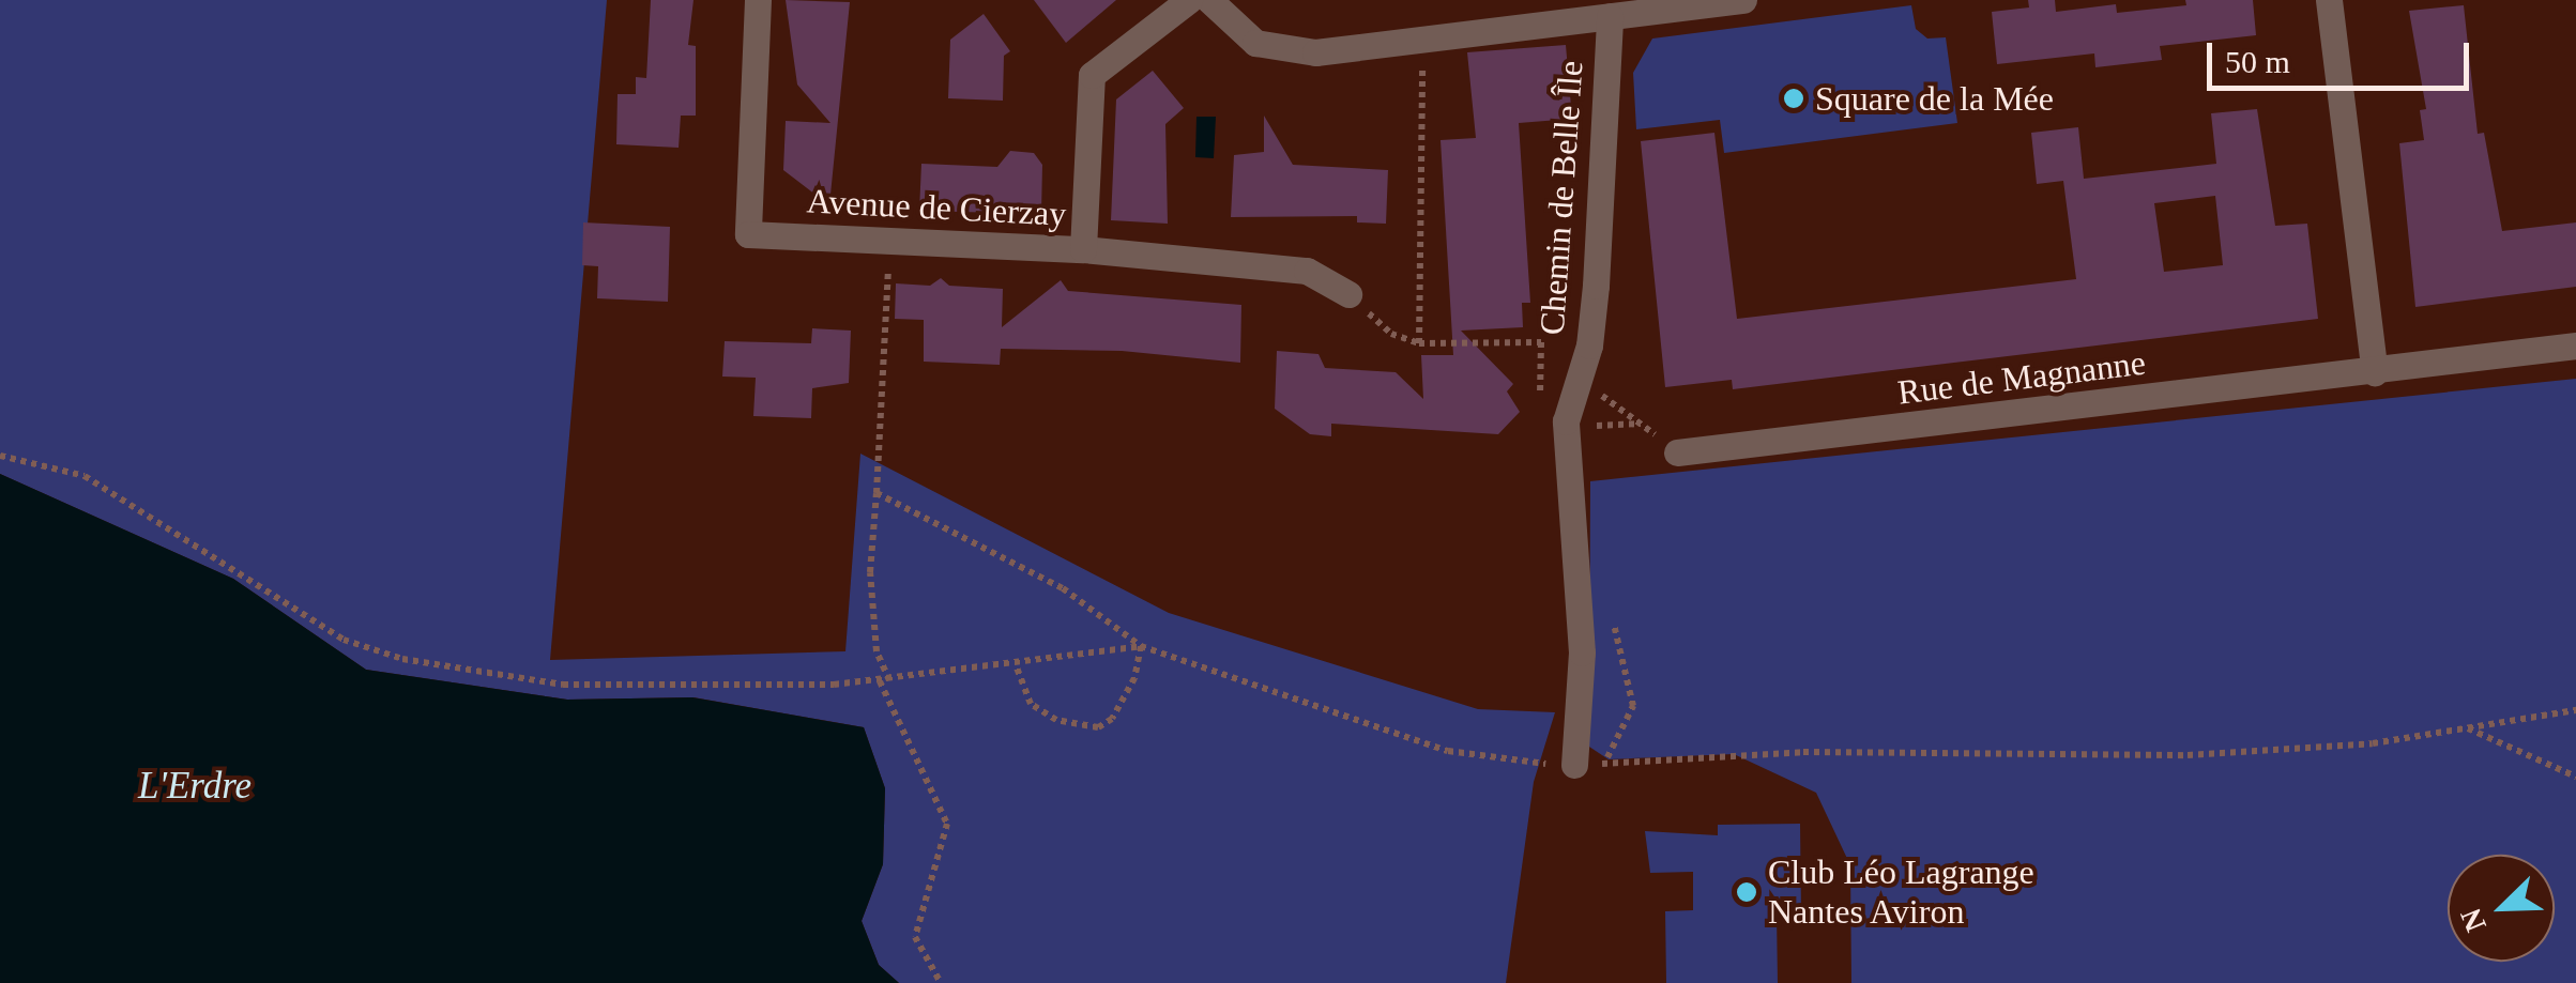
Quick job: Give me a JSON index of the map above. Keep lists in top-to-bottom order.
{
  "streets": {
    "street": ["Chemin de Belle Île", "Avenue de Cierzay", "Rue de Magnanne"]
  },
  "water": ["L'Erdre"],
  "places": ["Square de la Mée", "Club Léo Lagrange Nantes Aviron"],
  "scale_bar": "50 m",
  "north": "bottom left"
}
